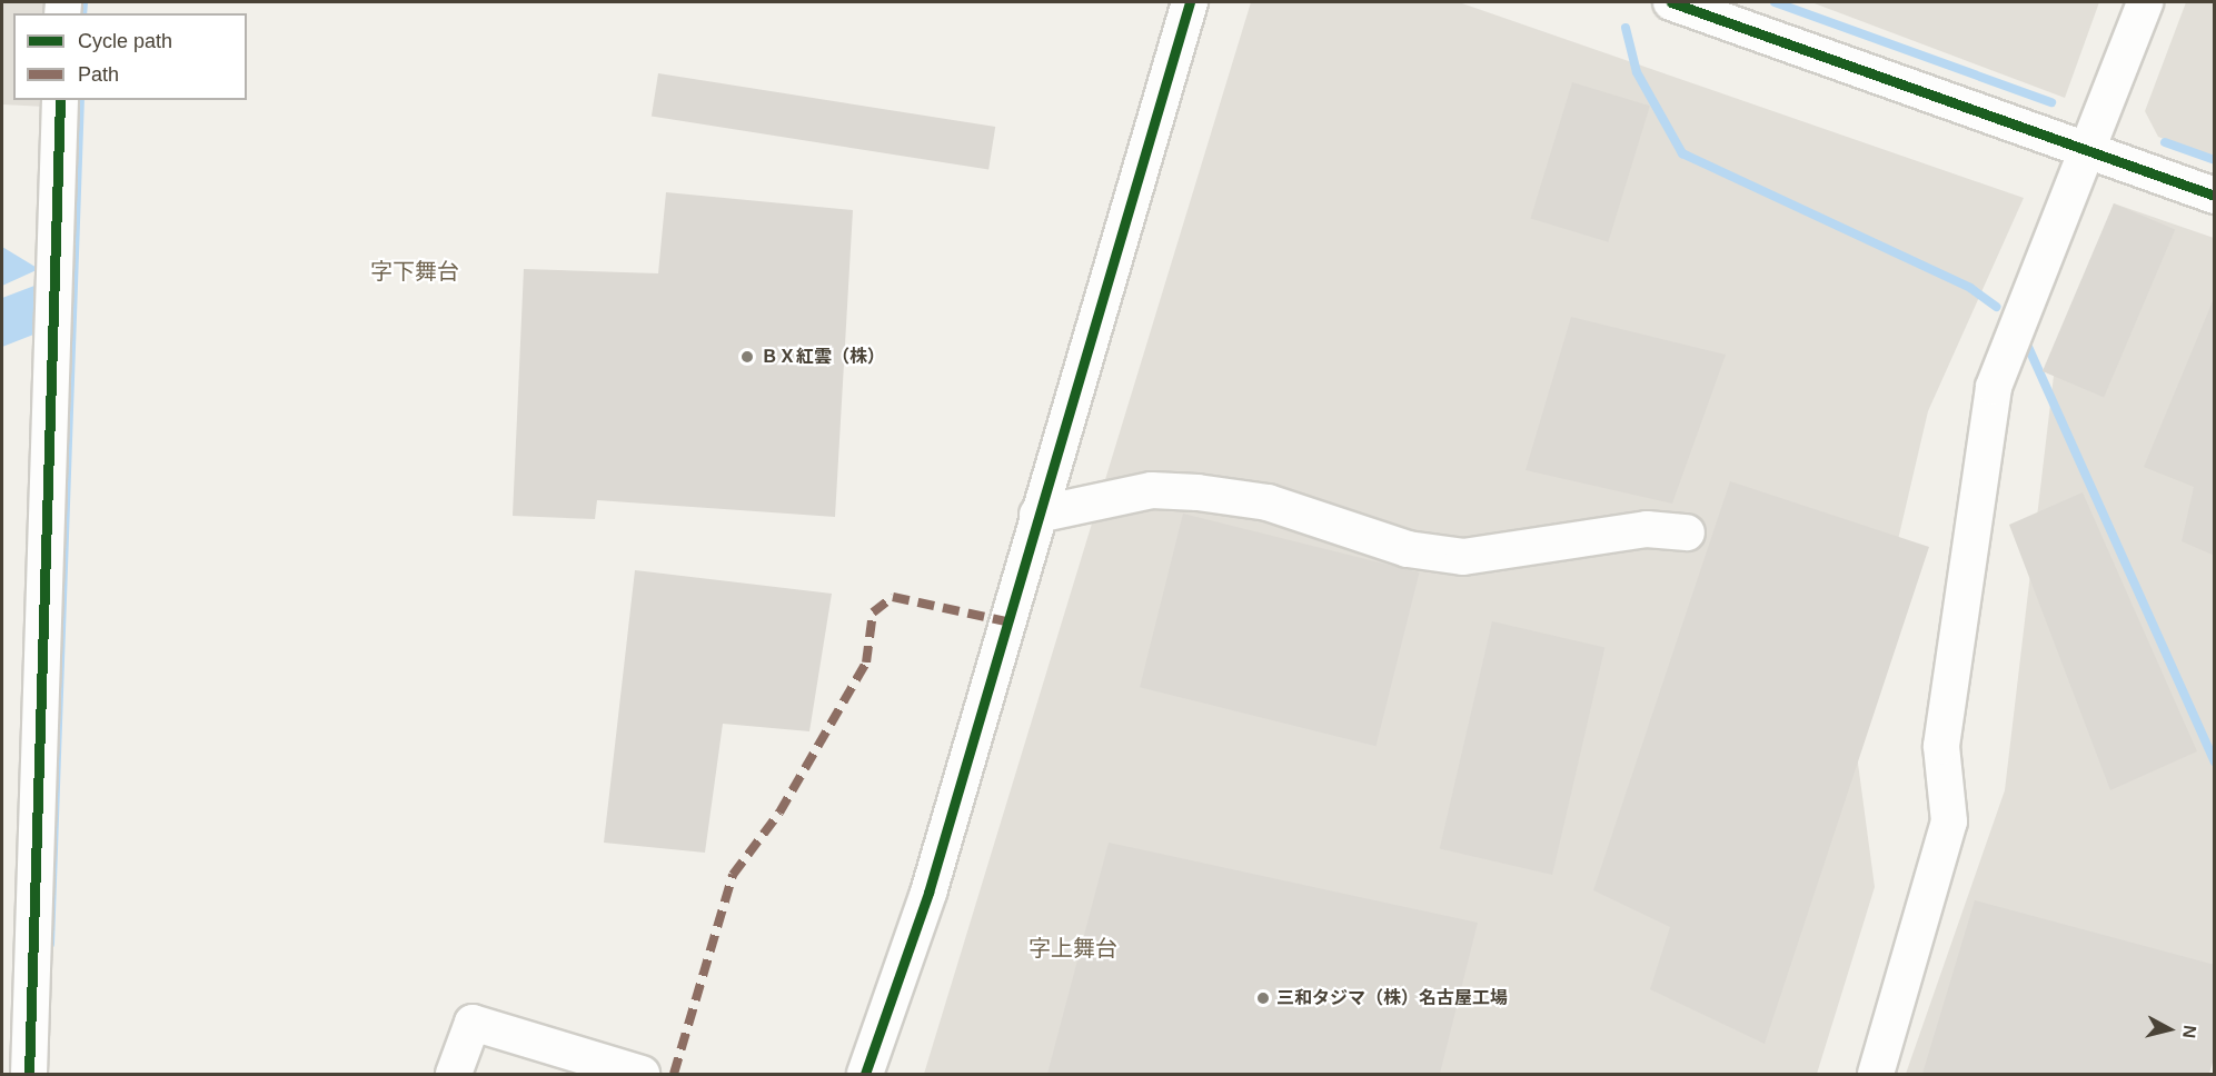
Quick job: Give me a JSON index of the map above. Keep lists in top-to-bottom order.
{
  "districts": ["字下舞台", "字上舞台"],
  "places": ["ＢＸ紅雲（株）", "三和タジマ（株）名古屋工場"],
  "legend": ["Cycle path", "Path"],
  "north": "right"
}
